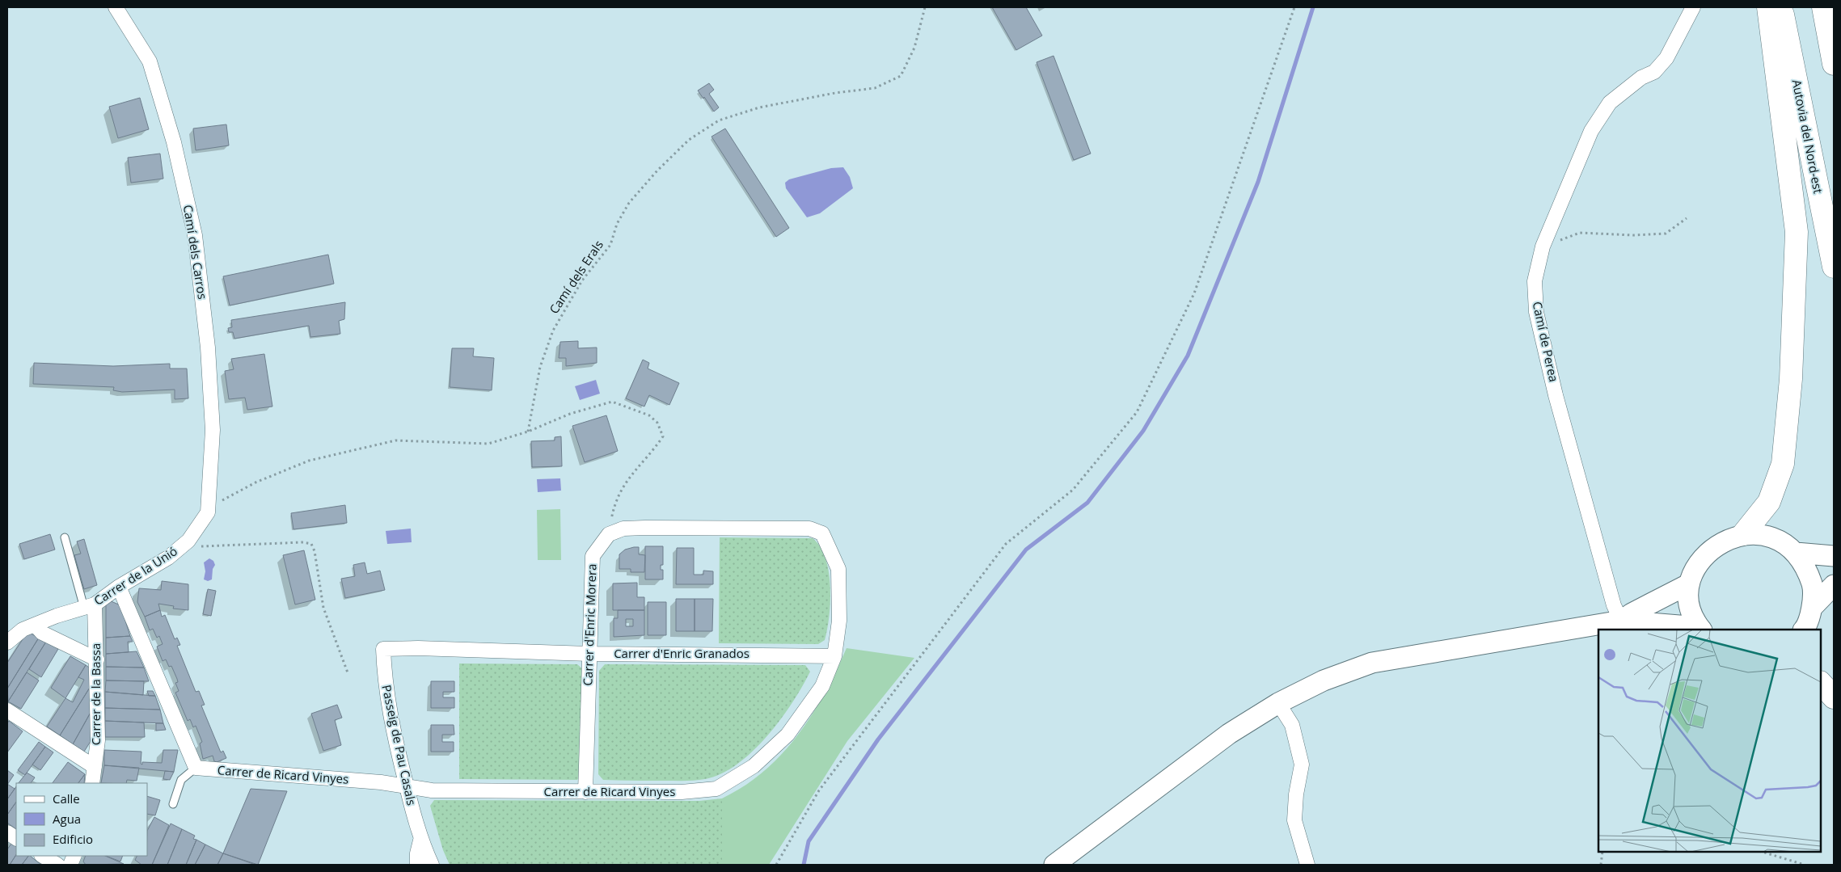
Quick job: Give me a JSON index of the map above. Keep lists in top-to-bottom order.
{
  "streets": {
    "highway": ["Autovia del Nord-est"],
    "street": [
      "Camí dels Carros",
      "Camí de Perea",
      "Carrer de la Unió",
      "Carrer d'Enric Morera",
      "Carrer d'Enric Granados",
      "Carrer de la Bassa",
      "Passeig de Pau Casals",
      "Carrer de Ricard Vinyes"
    ],
    "path": ["Camí dels Erals"]
  },
  "crossings": [
    ["Camí dels Carros", "Carrer de la Unió"],
    ["Carrer de la Unió", "Carrer de la Bassa"],
    ["Carrer d'Enric Morera", "Carrer d'Enric Granados"],
    ["Carrer d'Enric Morera", "Carrer de Ricard Vinyes"],
    ["Carrer d'Enric Granados", "Passeig de Pau Casals"],
    ["Carrer d'Enric Granados", "Carrer de Ricard Vinyes"],
    ["Passeig de Pau Casals", "Carrer de Ricard Vinyes"]
  ],
  "legend": ["Calle", "Agua", "Edificio"]
}
